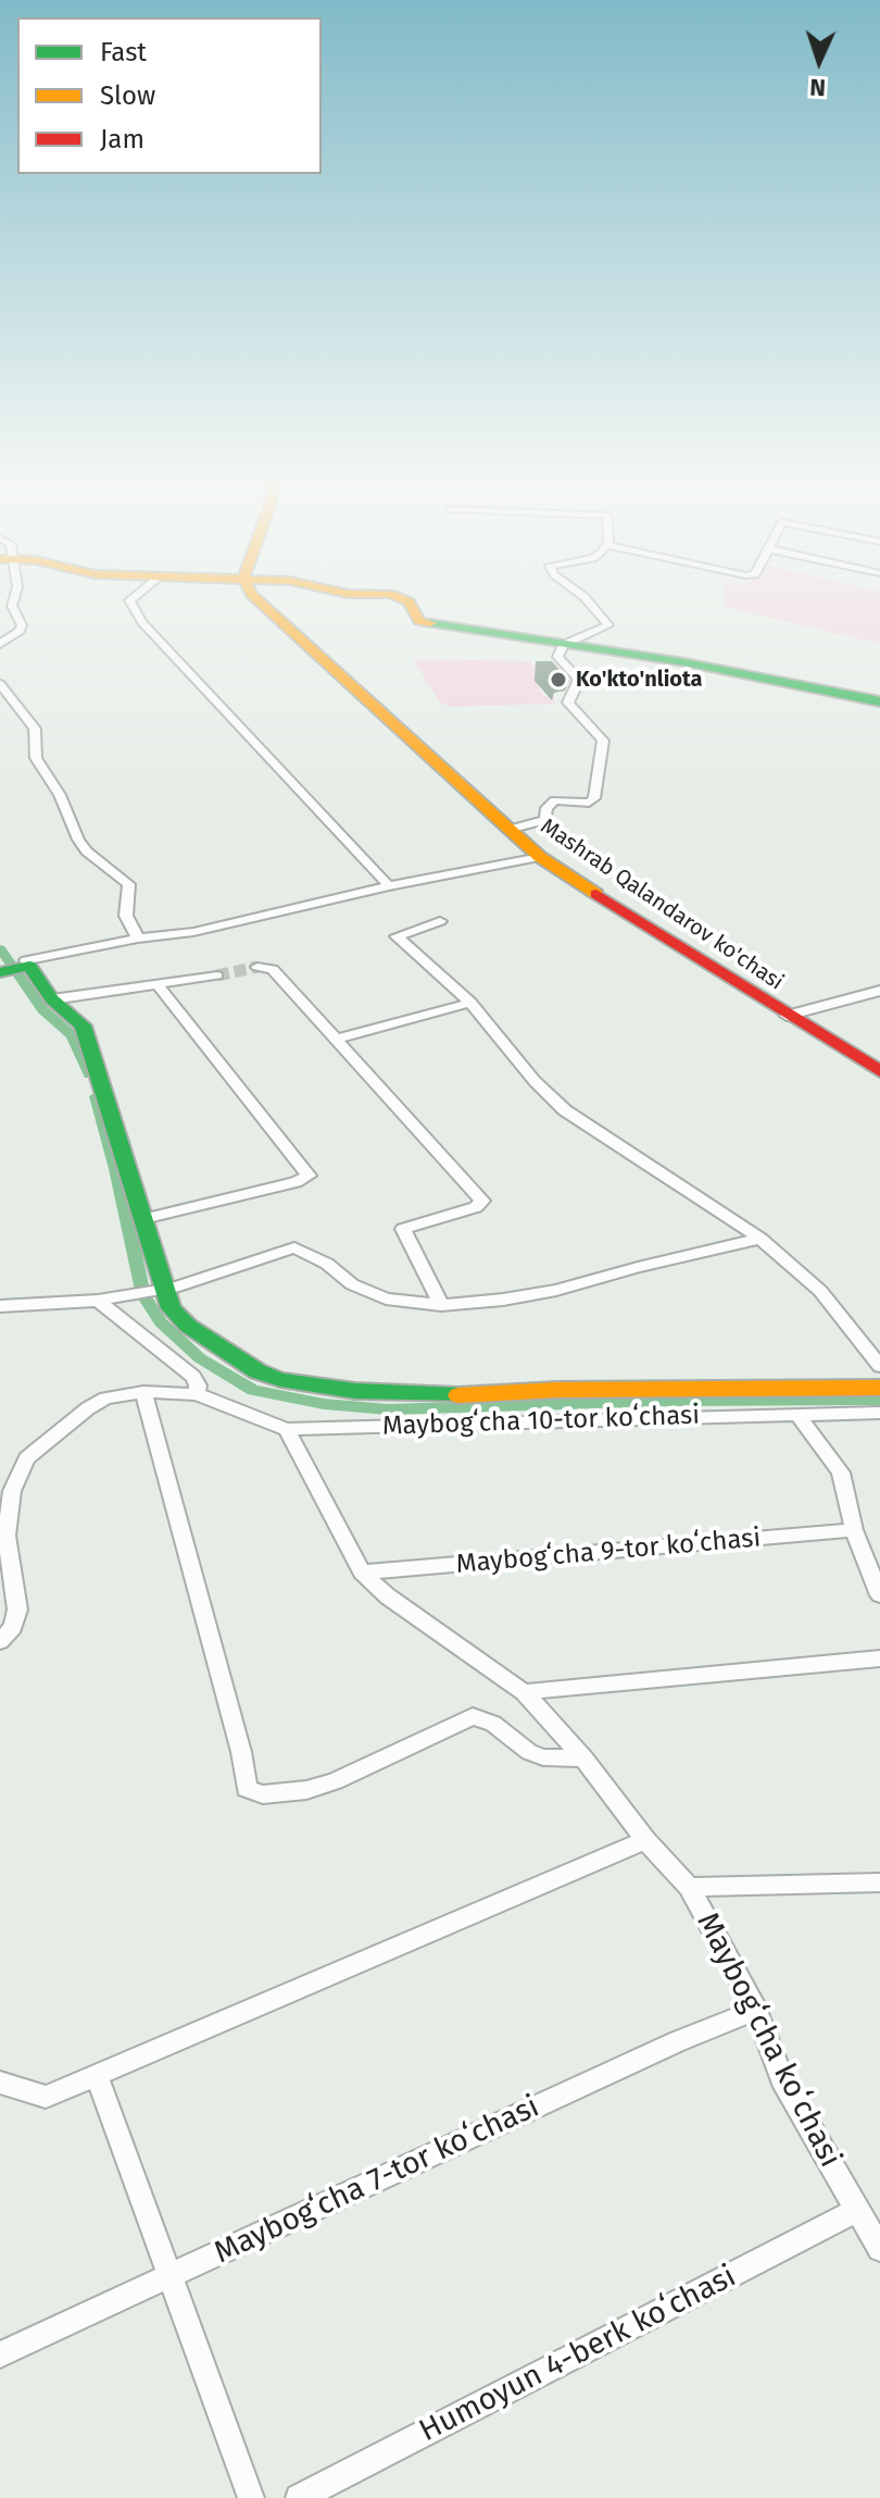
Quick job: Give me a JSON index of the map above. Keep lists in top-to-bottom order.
{
  "streets": {
    "street": [
      "Mashrab Qalandarov ko'chasi",
      "Maybogʻcha 10-tor koʻchasi",
      "Maybogʻcha 9-tor koʻchasi",
      "Maybogʻcha koʻchasi",
      "Maybogʻcha 7-tor koʻchasi",
      "Humoyun 4-berk koʻchasi"
    ]
  },
  "crossings": [
    ["Maybogʻcha 9-tor koʻchasi", "Maybogʻcha koʻchasi"],
    ["Maybogʻcha koʻchasi", "Maybogʻcha 7-tor koʻchasi"],
    ["Maybogʻcha koʻchasi", "Humoyun 4-berk koʻchasi"]
  ],
  "places": ["Ko'kto'nliota"],
  "legend": ["Fast", "Slow", "Jam"],
  "north": "bottom"
}
